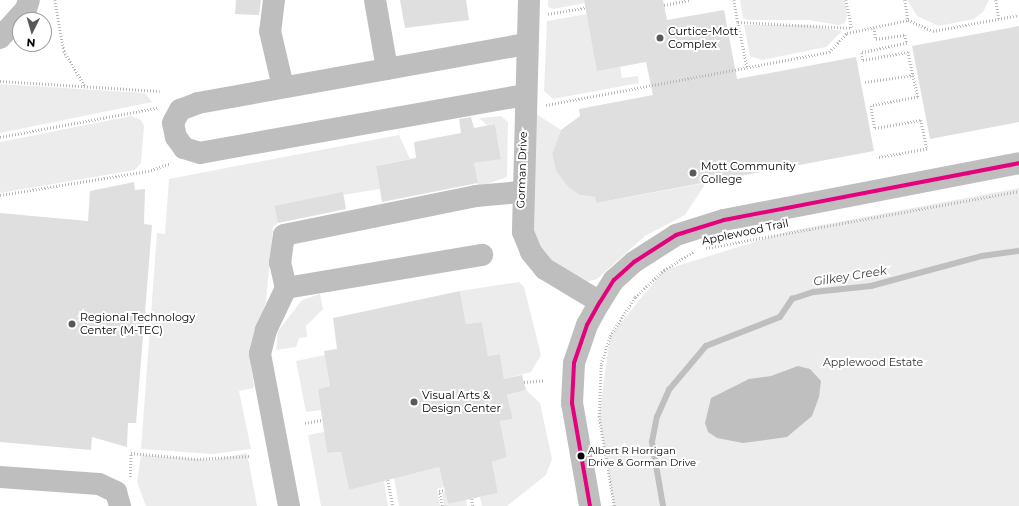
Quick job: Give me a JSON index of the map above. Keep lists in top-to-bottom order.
{
  "streets": {
    "street": ["Gorman Drive"],
    "path": ["Applewood Trail"]
  },
  "water": ["Gilkey Creek"],
  "parks": ["Applewood Estate"],
  "places": [
    "Curtice-Mott Complex",
    "Mott Community College",
    "Regional Technology Center (M-TEC)",
    "Visual Arts & Design Center",
    "Albert R Horrigan Drive & Gorman Drive"
  ],
  "north": "bottom"
}
